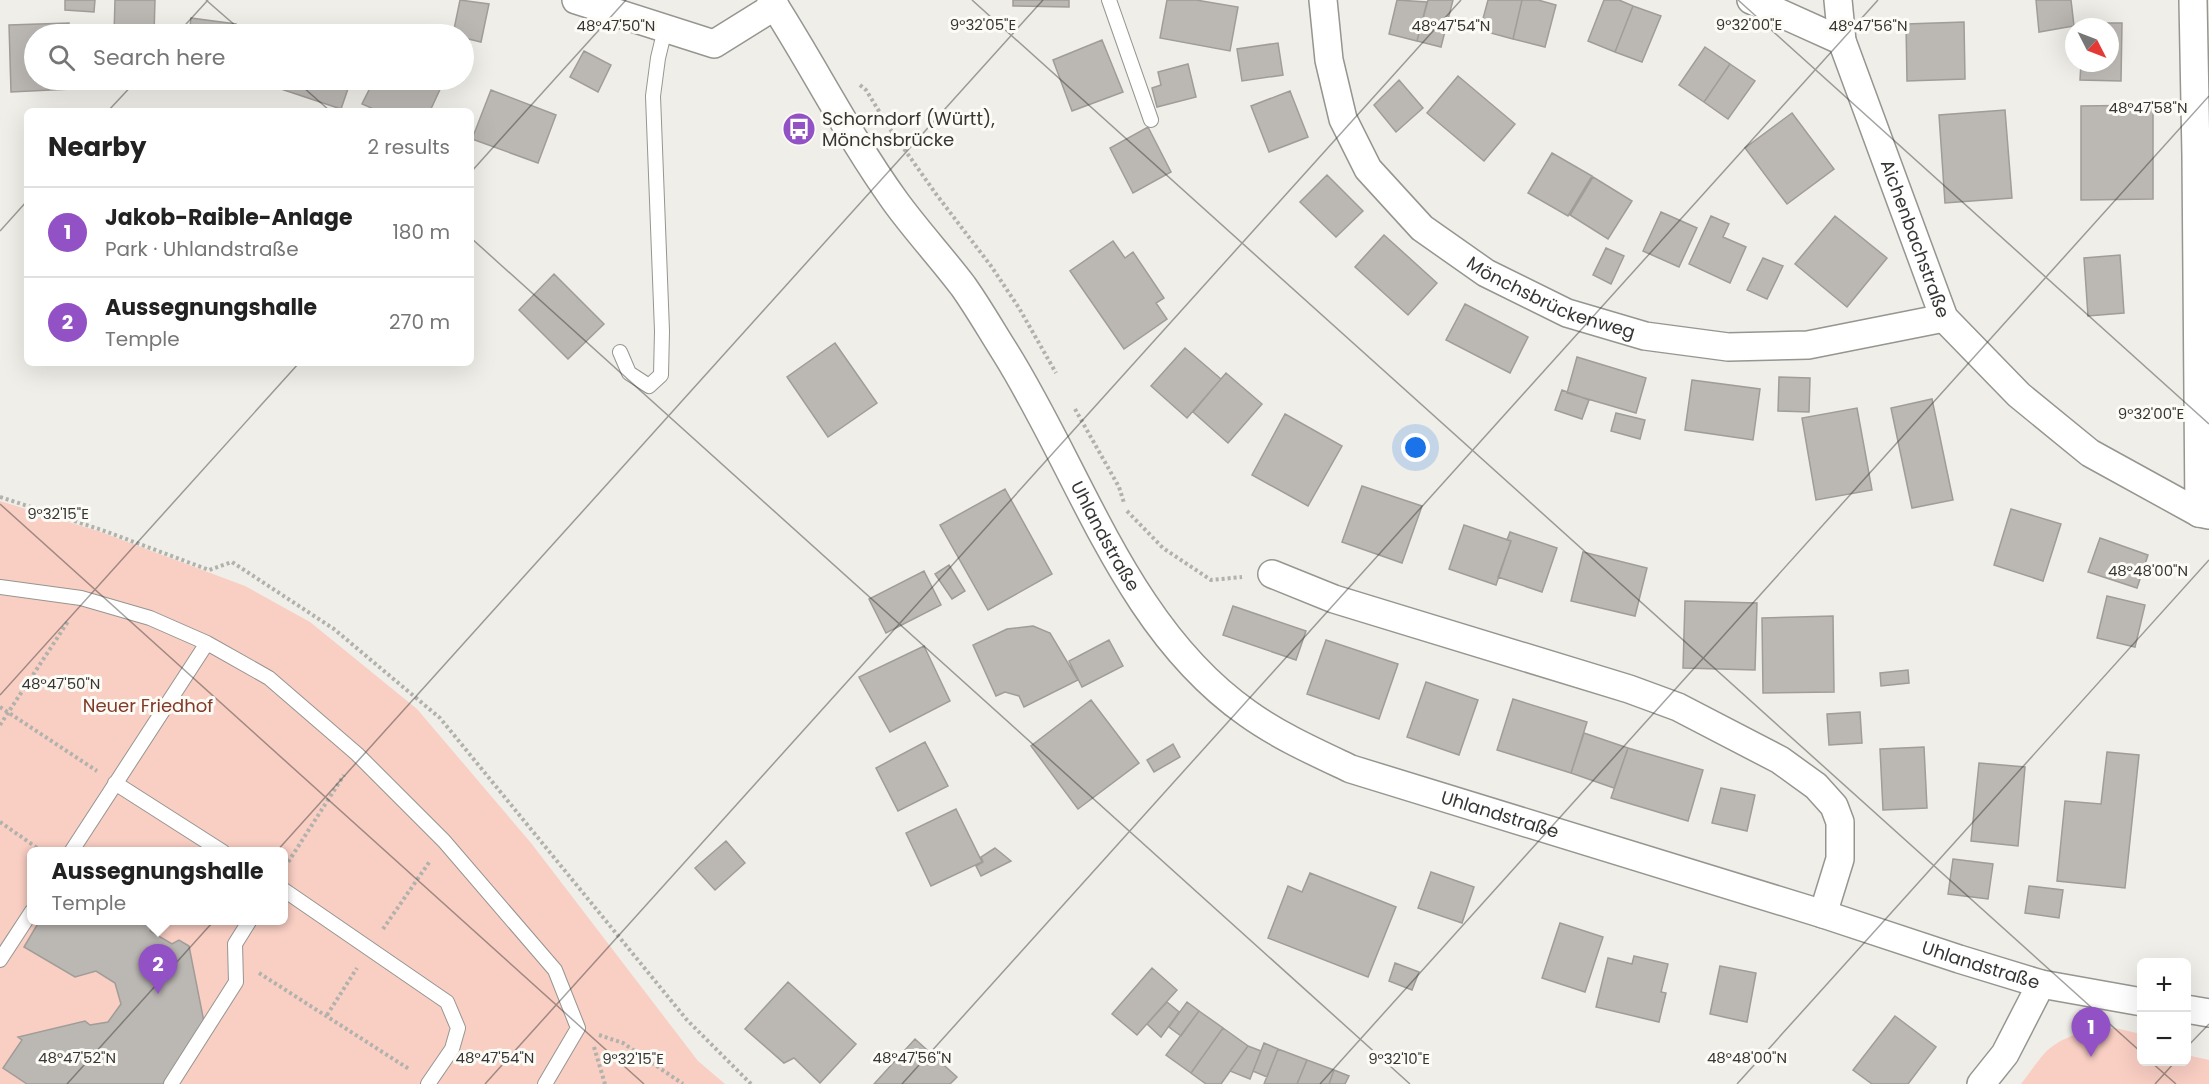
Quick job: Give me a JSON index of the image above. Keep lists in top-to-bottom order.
{
  "streets": {
    "street": ["Aichenbachstraße", "Mönchsbrückenweg", "Uhlandstraße"]
  },
  "crossings": [
    ["Aichenbachstraße", "Mönchsbrückenweg"]
  ],
  "parks": ["Neuer Friedhof"],
  "places": {
    "bus stop": ["Schorndorf (Württ), Mönchsbrücke"]
  },
  "north": "bottom right",
  "page": {
    "search": "Search here",
    "heading": ["Nearby", "2 results"],
    "list": [
      {
        "mark": "1",
        "name": "Jakob-Raible-Anlage",
        "note": "Park · Uhlandstraße",
        "value": "180 m"
      },
      {
        "mark": "2",
        "name": "Aussegnungshalle",
        "note": "Temple",
        "value": "270 m"
      }
    ],
    "popup": ["Aussegnungshalle", "Temple"],
    "pins": ["2", "1"],
    "map_buttons": ["+", "−"]
  },
  "coordinates": [
    "9°32'00\"E",
    "9°32'05\"E",
    "48°47'50\"N",
    "48°47'54\"N",
    "48°47'56\"N",
    "48°47'58\"N",
    "9°32'15\"E",
    "48°48'00\"N",
    "48°47'52\"N",
    "9°32'10\"E"
  ]
}
